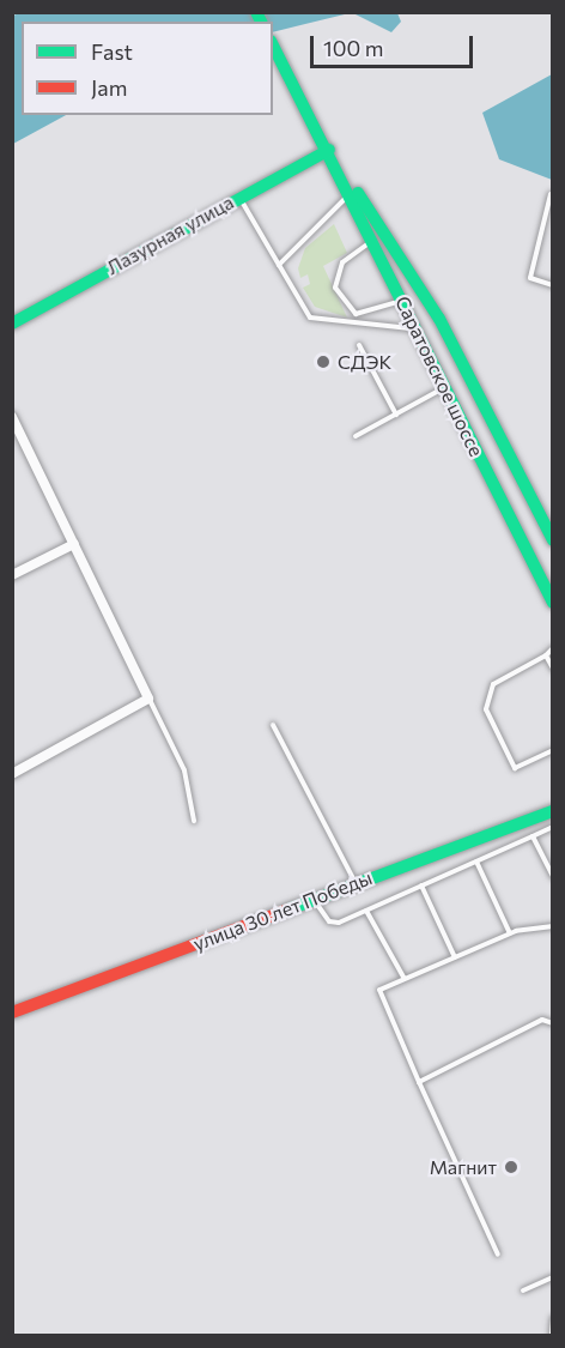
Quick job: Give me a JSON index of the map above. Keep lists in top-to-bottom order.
{
  "streets": {
    "main road": ["Лазурная улица", "Саратовское шоссе", "улица 30 лет Победы"]
  },
  "crossings": [
    ["Лазурная улица", "Саратовское шоссе"]
  ],
  "places": ["СДЭК", "Магнит"],
  "legend": ["Fast", "Jam"],
  "scale_bar": "100 m"
}
